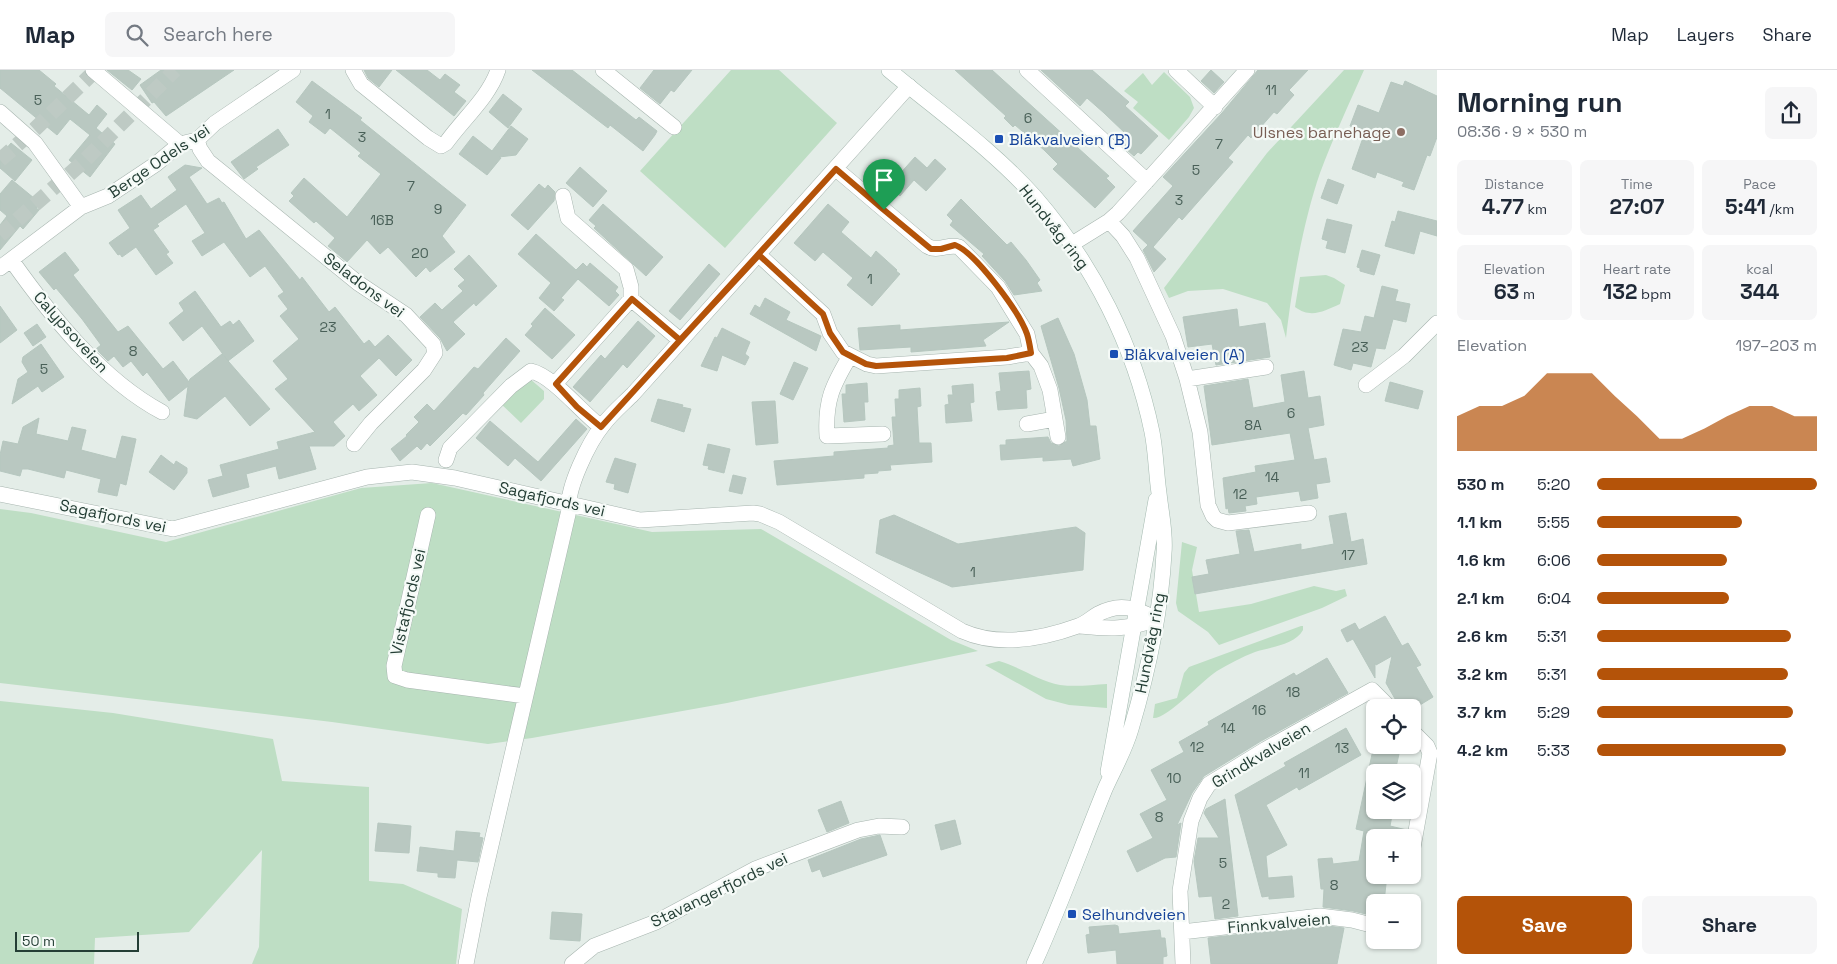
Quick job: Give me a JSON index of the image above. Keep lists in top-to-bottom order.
{
  "streets": {
    "street": [
      "Berge Odels vei",
      "Hundvåg ring",
      "Seladons vei",
      "Calypsoveien",
      "Sagafjords vei",
      "Vistafjords vei",
      "Grindkvalveien",
      "Stavangerfjords vei",
      "Finnkvalveien"
    ]
  },
  "crossings": [
    ["Berge Odels vei", "Seladons vei"],
    ["Berge Odels vei", "Calypsoveien"],
    ["Hundvåg ring", "Sagafjords vei"],
    ["Grindkvalveien", "Finnkvalveien"]
  ],
  "places": {
    "other": ["Ulsnes barnehage"],
    "transit": ["Blåkvalveien (B)", "Blåkvalveien (A)", "Selhundveien"]
  },
  "house_numbers": [
    "11",
    "5",
    "1",
    "6",
    "3",
    "7",
    "5",
    "7",
    "3",
    "9",
    "16B",
    "20",
    "1",
    "23",
    "23",
    "8",
    "5",
    "6",
    "8A",
    "14",
    "12",
    "17",
    "1",
    "18",
    "16",
    "14",
    "12",
    "13",
    "11",
    "10",
    "8",
    "5",
    "8",
    "2"
  ],
  "scale_bar": "50 m",
  "page": {
    "header": "Map",
    "search": "Search here",
    "nav": ["Map", "Layers", "Share"],
    "heading": ["Morning run", "08:36 · 9 × 530 m"],
    "stats": [
      ["Distance", "4.77 km"],
      ["Time", "27:07"],
      ["Pace", "5:41 /km"],
      ["Elevation", "63 m"],
      ["Heart rate", "132 bpm"],
      ["kcal", "344"]
    ],
    "chart": ["Elevation", "197–203 m"],
    "list": [
      {
        "name": "530 m",
        "note": "5:20"
      },
      {
        "name": "1.1 km",
        "note": "5:55"
      },
      {
        "name": "1.6 km",
        "note": "6:06"
      },
      {
        "name": "2.1 km",
        "note": "6:04"
      },
      {
        "name": "2.6 km",
        "note": "5:31"
      },
      {
        "name": "3.2 km",
        "note": "5:31"
      },
      {
        "name": "3.7 km",
        "note": "5:29"
      },
      {
        "name": "4.2 km",
        "note": "5:33"
      }
    ],
    "map_buttons": ["+", "−"],
    "buttons": ["Save", "Share"],
    "scale": "50 m"
  }
}
